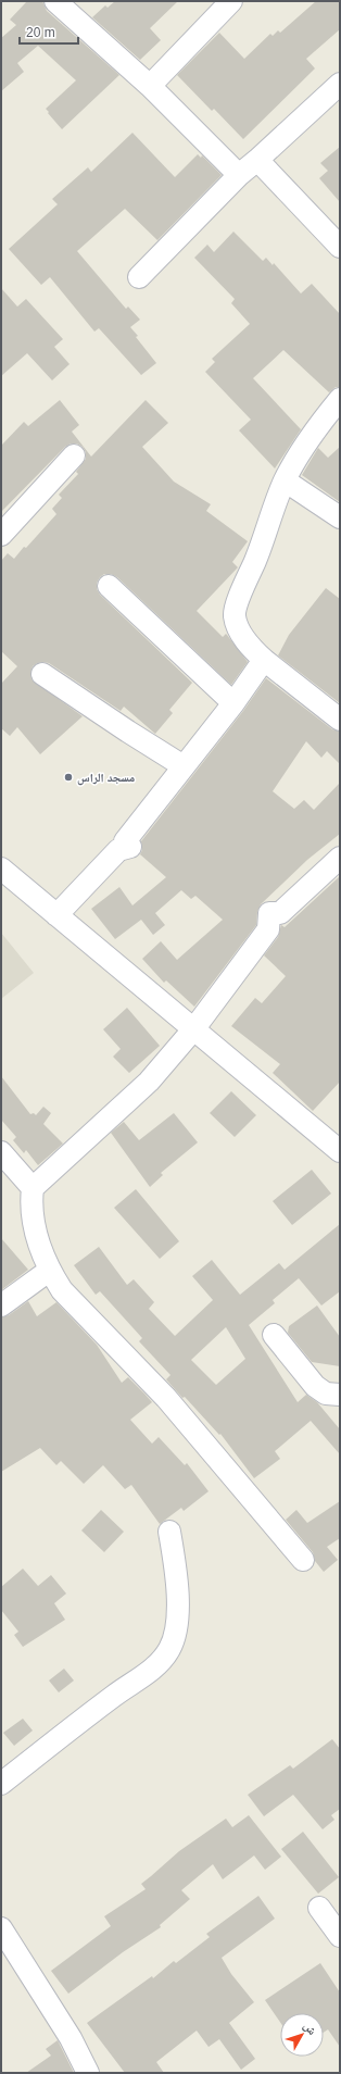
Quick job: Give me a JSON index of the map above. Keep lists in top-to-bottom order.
{
  "places": ["مسجد الراس"],
  "scale_bar": "20 m",
  "north": "top right"
}
